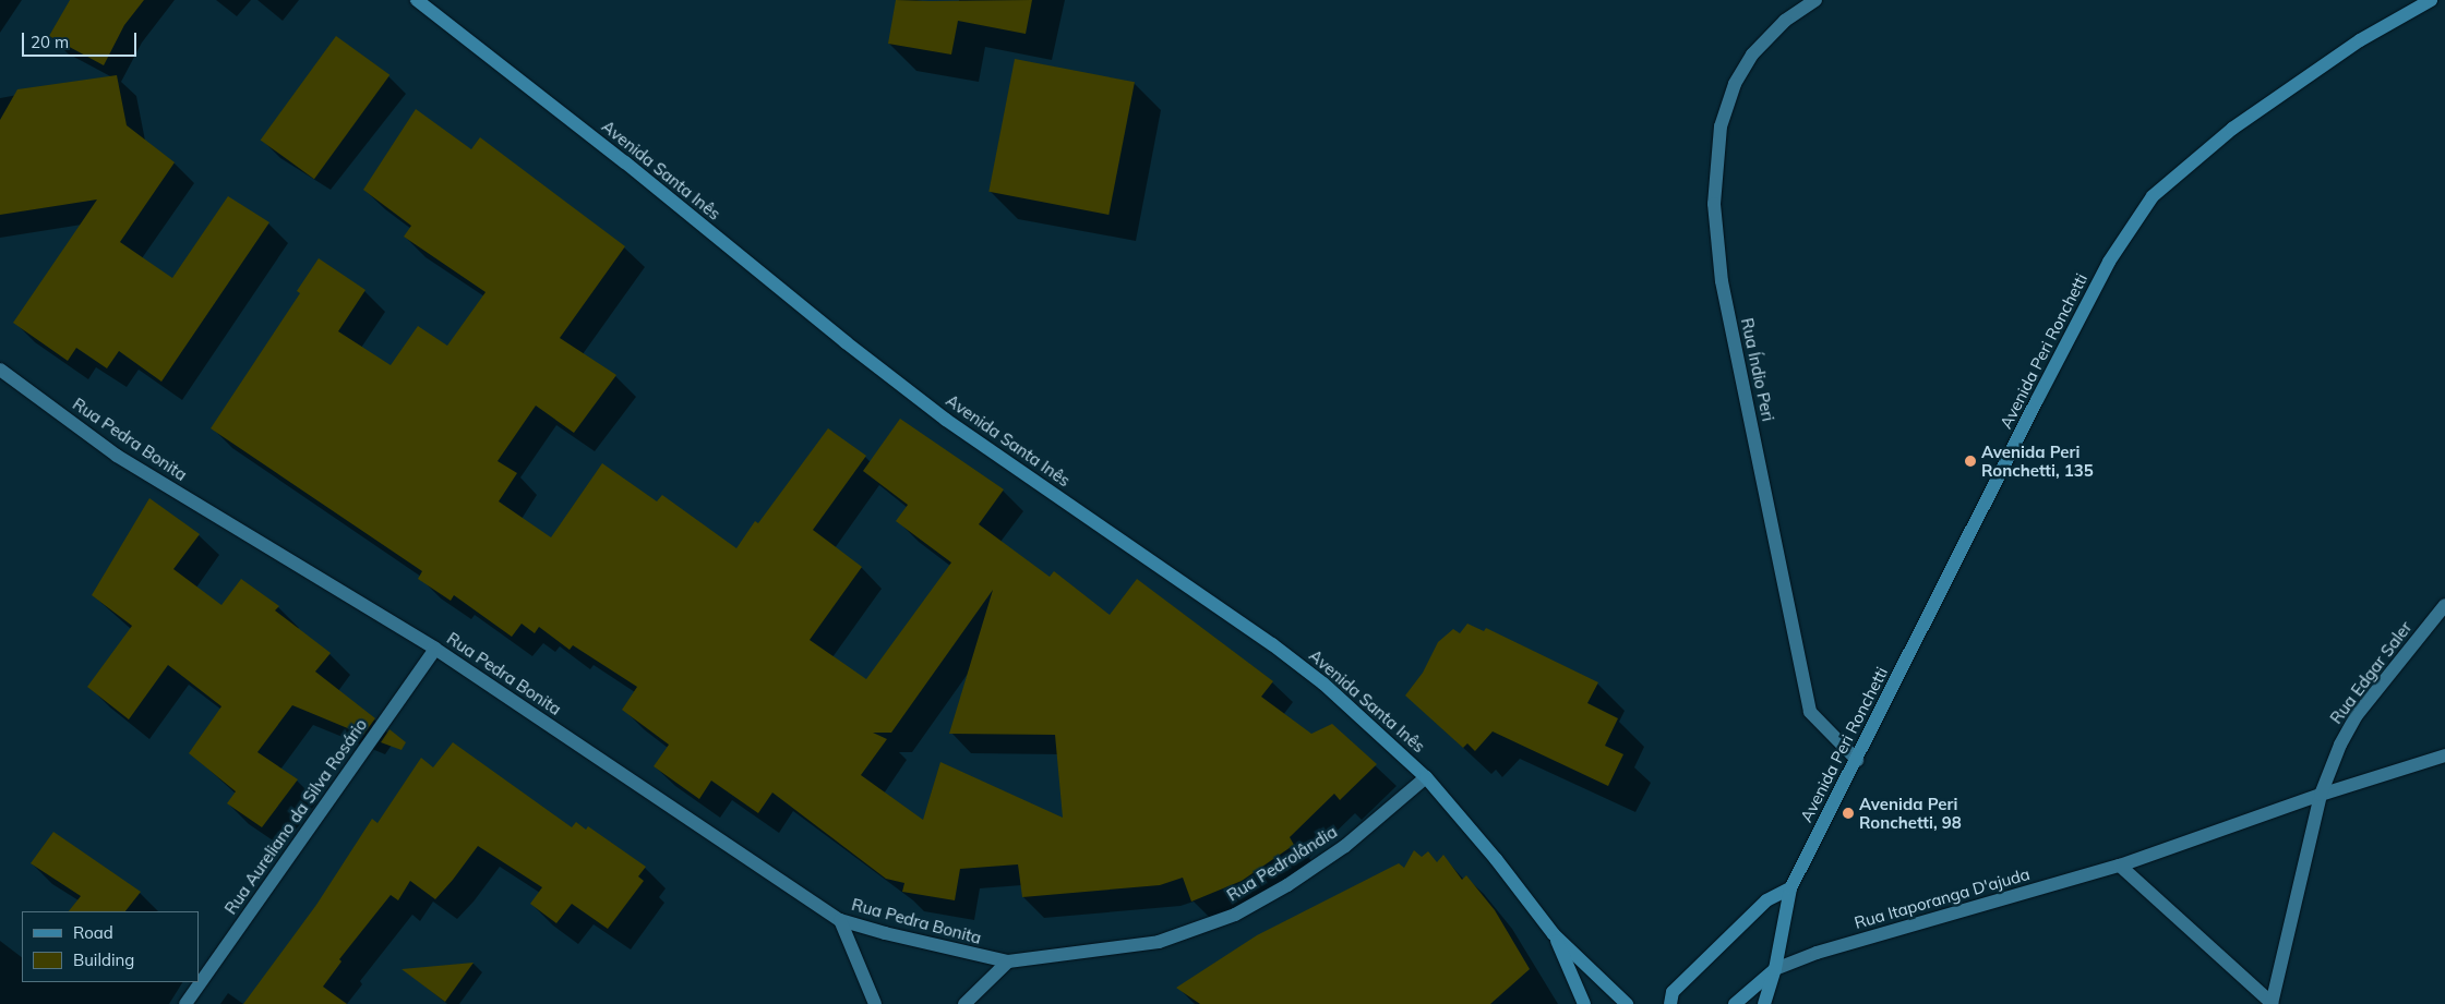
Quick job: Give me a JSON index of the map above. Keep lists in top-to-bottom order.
{
  "streets": {
    "main road": ["Avenida Santa Inês", "Avenida Peri Ronchetti"],
    "street": [
      "Rua Índio Peri",
      "Rua Pedra Bonita",
      "Rua Edgar Saler",
      "Rua Aureliano da Silva Rosário",
      "Rua Pedrolândia",
      "Rua Itaporanga D'ajuda"
    ]
  },
  "crossings": [
    ["Avenida Santa Inês", "Rua Pedrolândia"],
    ["Avenida Peri Ronchetti", "Rua Índio Peri"],
    ["Avenida Peri Ronchetti", "Rua Itaporanga D'ajuda"],
    ["Rua Pedra Bonita", "Rua Aureliano da Silva Rosário"],
    ["Rua Pedra Bonita", "Rua Pedrolândia"],
    ["Rua Edgar Saler", "Rua Itaporanga D'ajuda"]
  ],
  "places": ["Avenida Peri Ronchetti, 135", "Avenida Peri Ronchetti, 98"],
  "legend": ["Road", "Building"],
  "scale_bar": "20 m"
}
